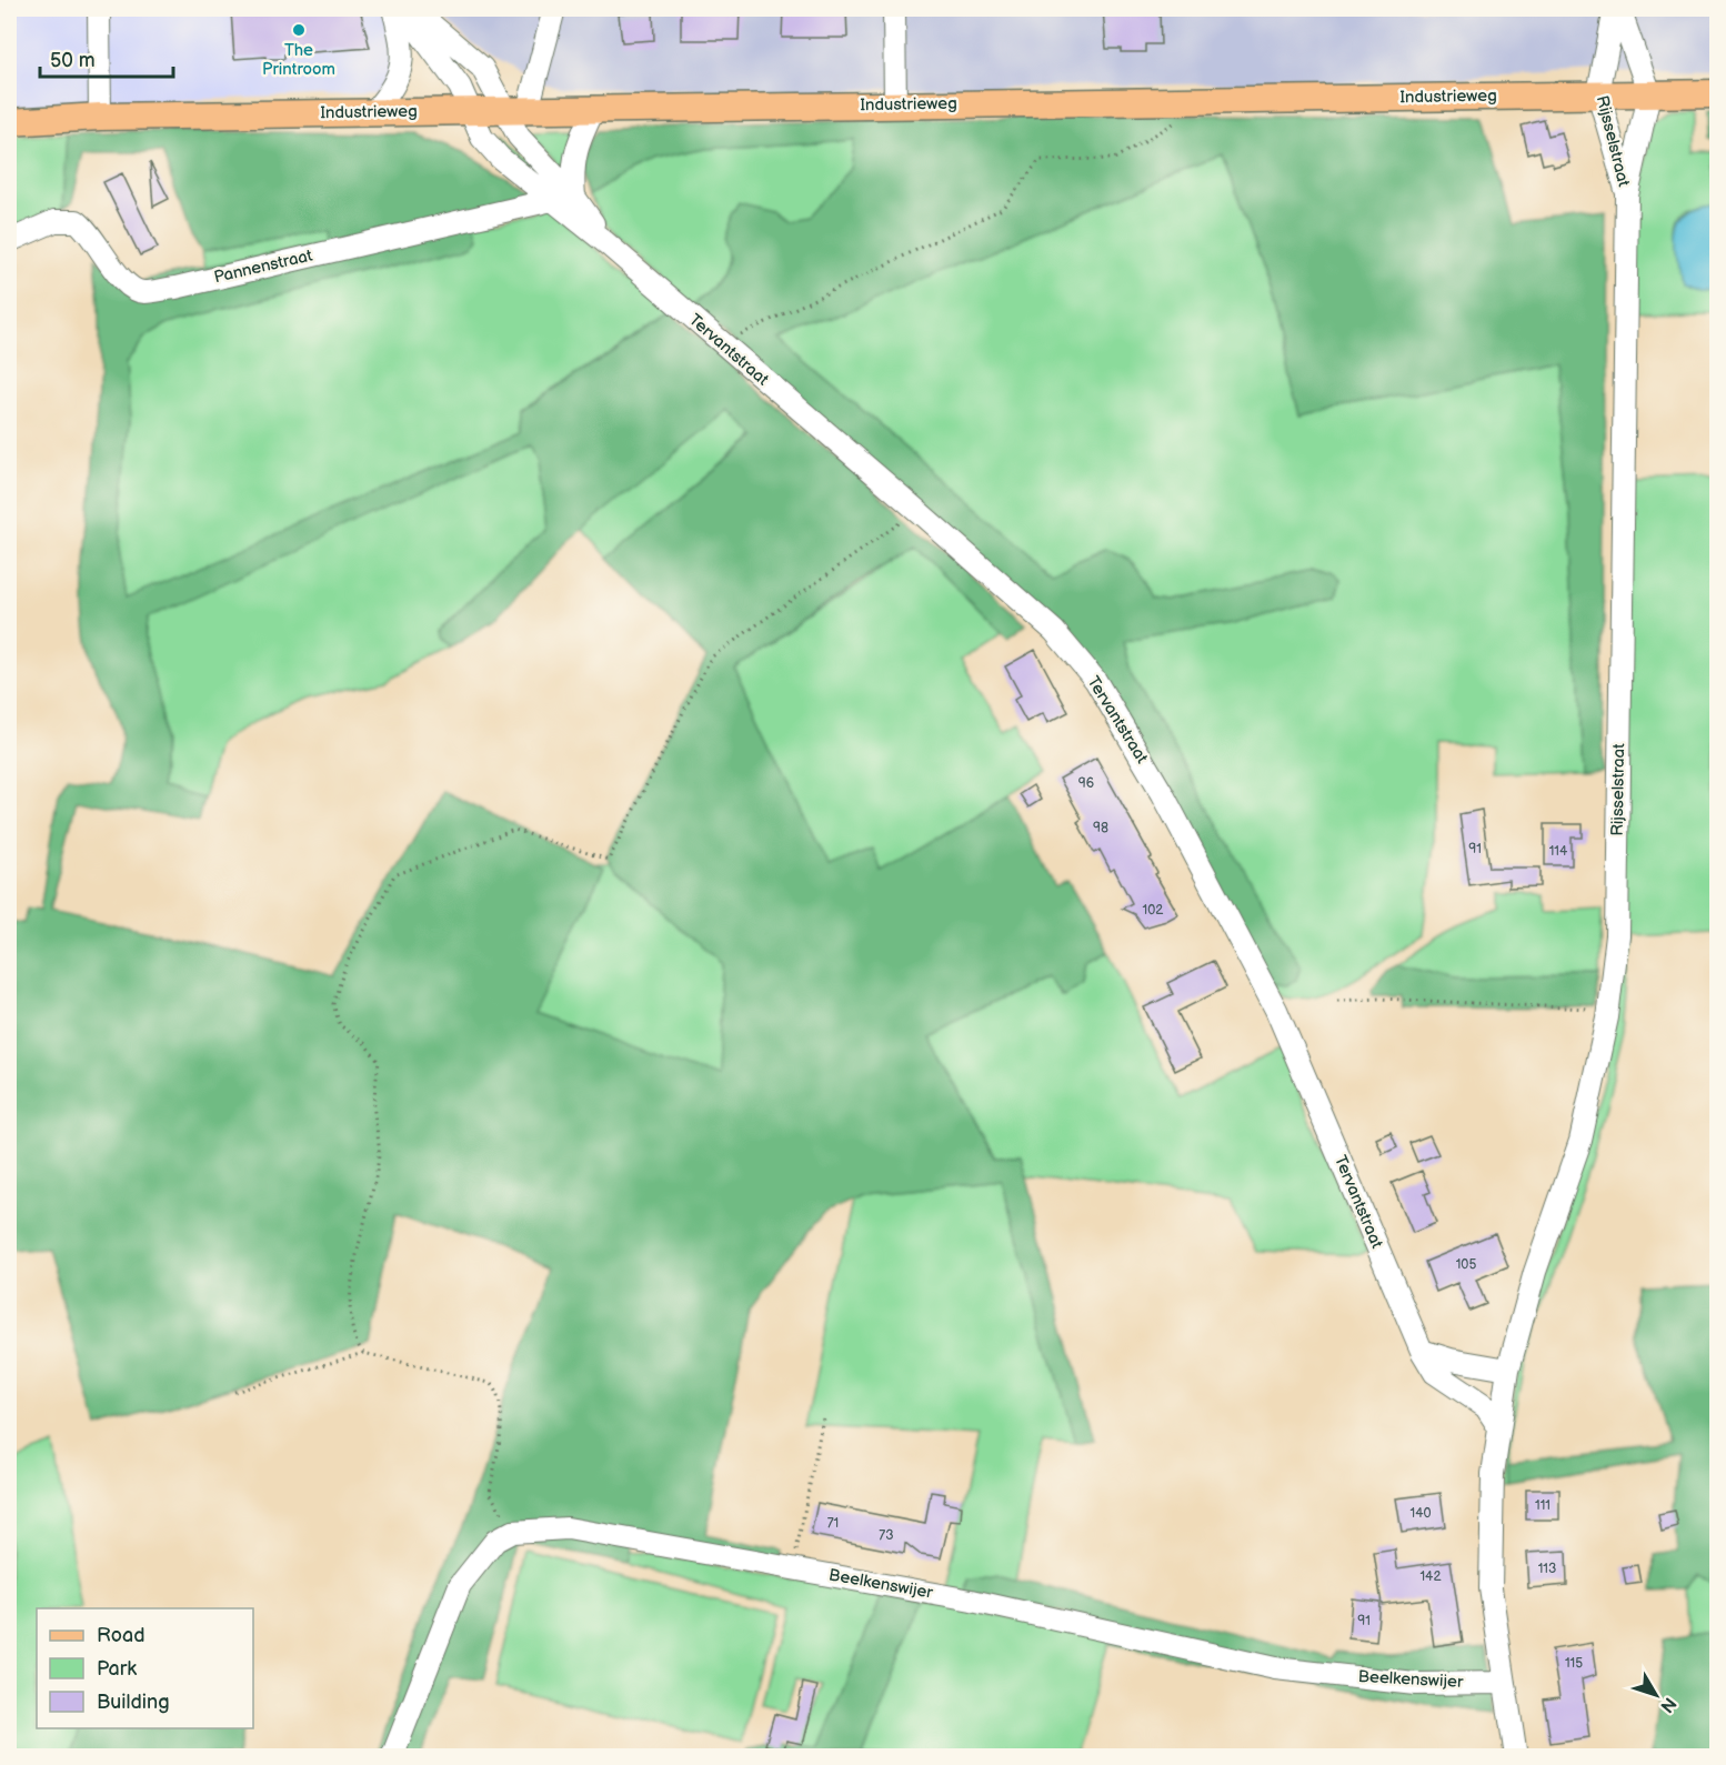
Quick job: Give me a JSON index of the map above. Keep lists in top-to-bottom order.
{
  "streets": {
    "main road": ["Industrieweg"],
    "street": [
      "Rijsselstraat",
      "Pannenstraat",
      "Tervantstraat",
      "Beelkenswijer"
    ]
  },
  "crossings": [
    ["Industrieweg", "Rijsselstraat"],
    ["Industrieweg", "Tervantstraat"],
    ["Pannenstraat", "Tervantstraat"]
  ],
  "places": ["The Printroom"],
  "house_numbers": [
    "96",
    "98",
    "91",
    "114",
    "102",
    "105",
    "111",
    "140",
    "71",
    "73",
    "113",
    "142",
    "91",
    "115"
  ],
  "legend": ["Road", "Park", "Building"],
  "scale_bar": "50 m",
  "north": "bottom right"
}
